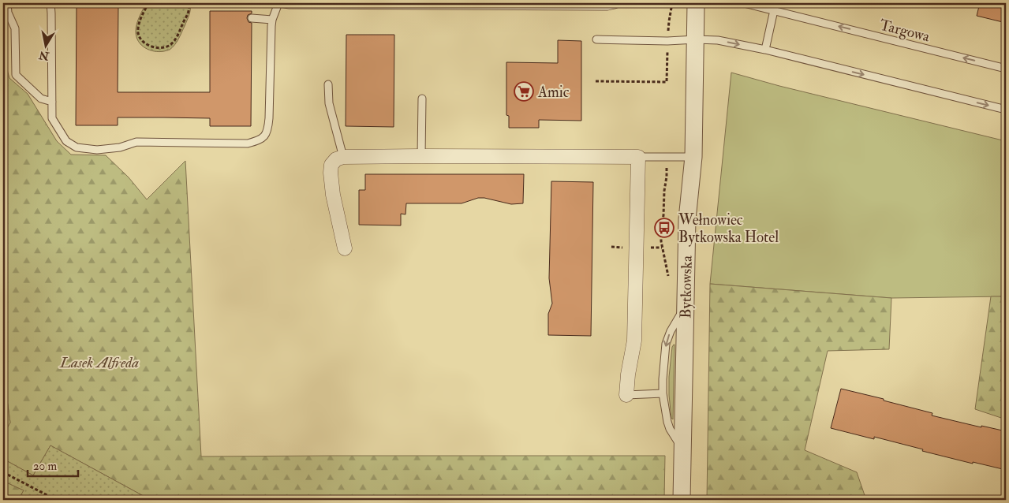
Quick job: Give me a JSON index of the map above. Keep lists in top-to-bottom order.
{
  "streets": {
    "street": ["Bytkowska"],
    "lane": ["Targowa"]
  },
  "parks": ["Lasek Alfreda"],
  "places": {
    "supermarket": ["Amic"],
    "bus stop": ["Wełnowiec Bytkowska Hotel"]
  },
  "scale_bar": "20 m",
  "north": "bottom"
}
